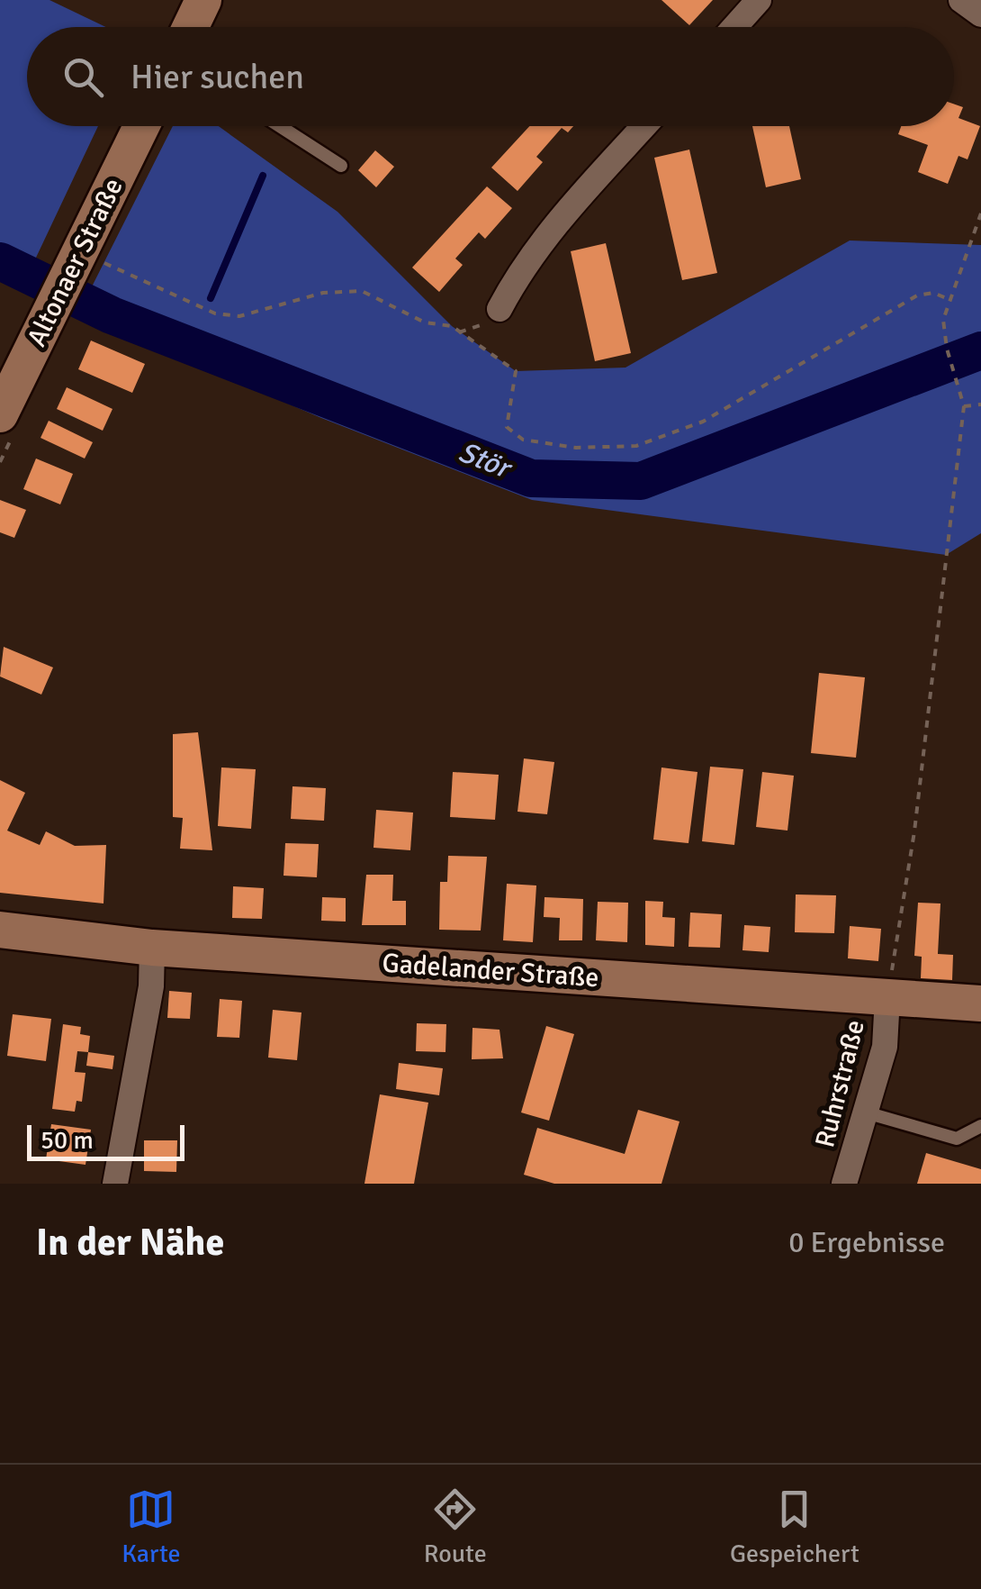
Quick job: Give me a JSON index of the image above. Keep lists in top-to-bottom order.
{
  "streets": {
    "street": ["Altonaer Straße", "Gadelander Straße", "Ruhrstraße"]
  },
  "crossings": [
    ["Gadelander Straße", "Ruhrstraße"]
  ],
  "water": ["Stör"],
  "scale_bar": "50 m",
  "page": {
    "search": "Hier suchen",
    "scale": "50 m",
    "heading": ["In der Nähe", "0 Ergebnisse"],
    "nav": ["Karte", "Route", "Gespeichert"]
  }
}
